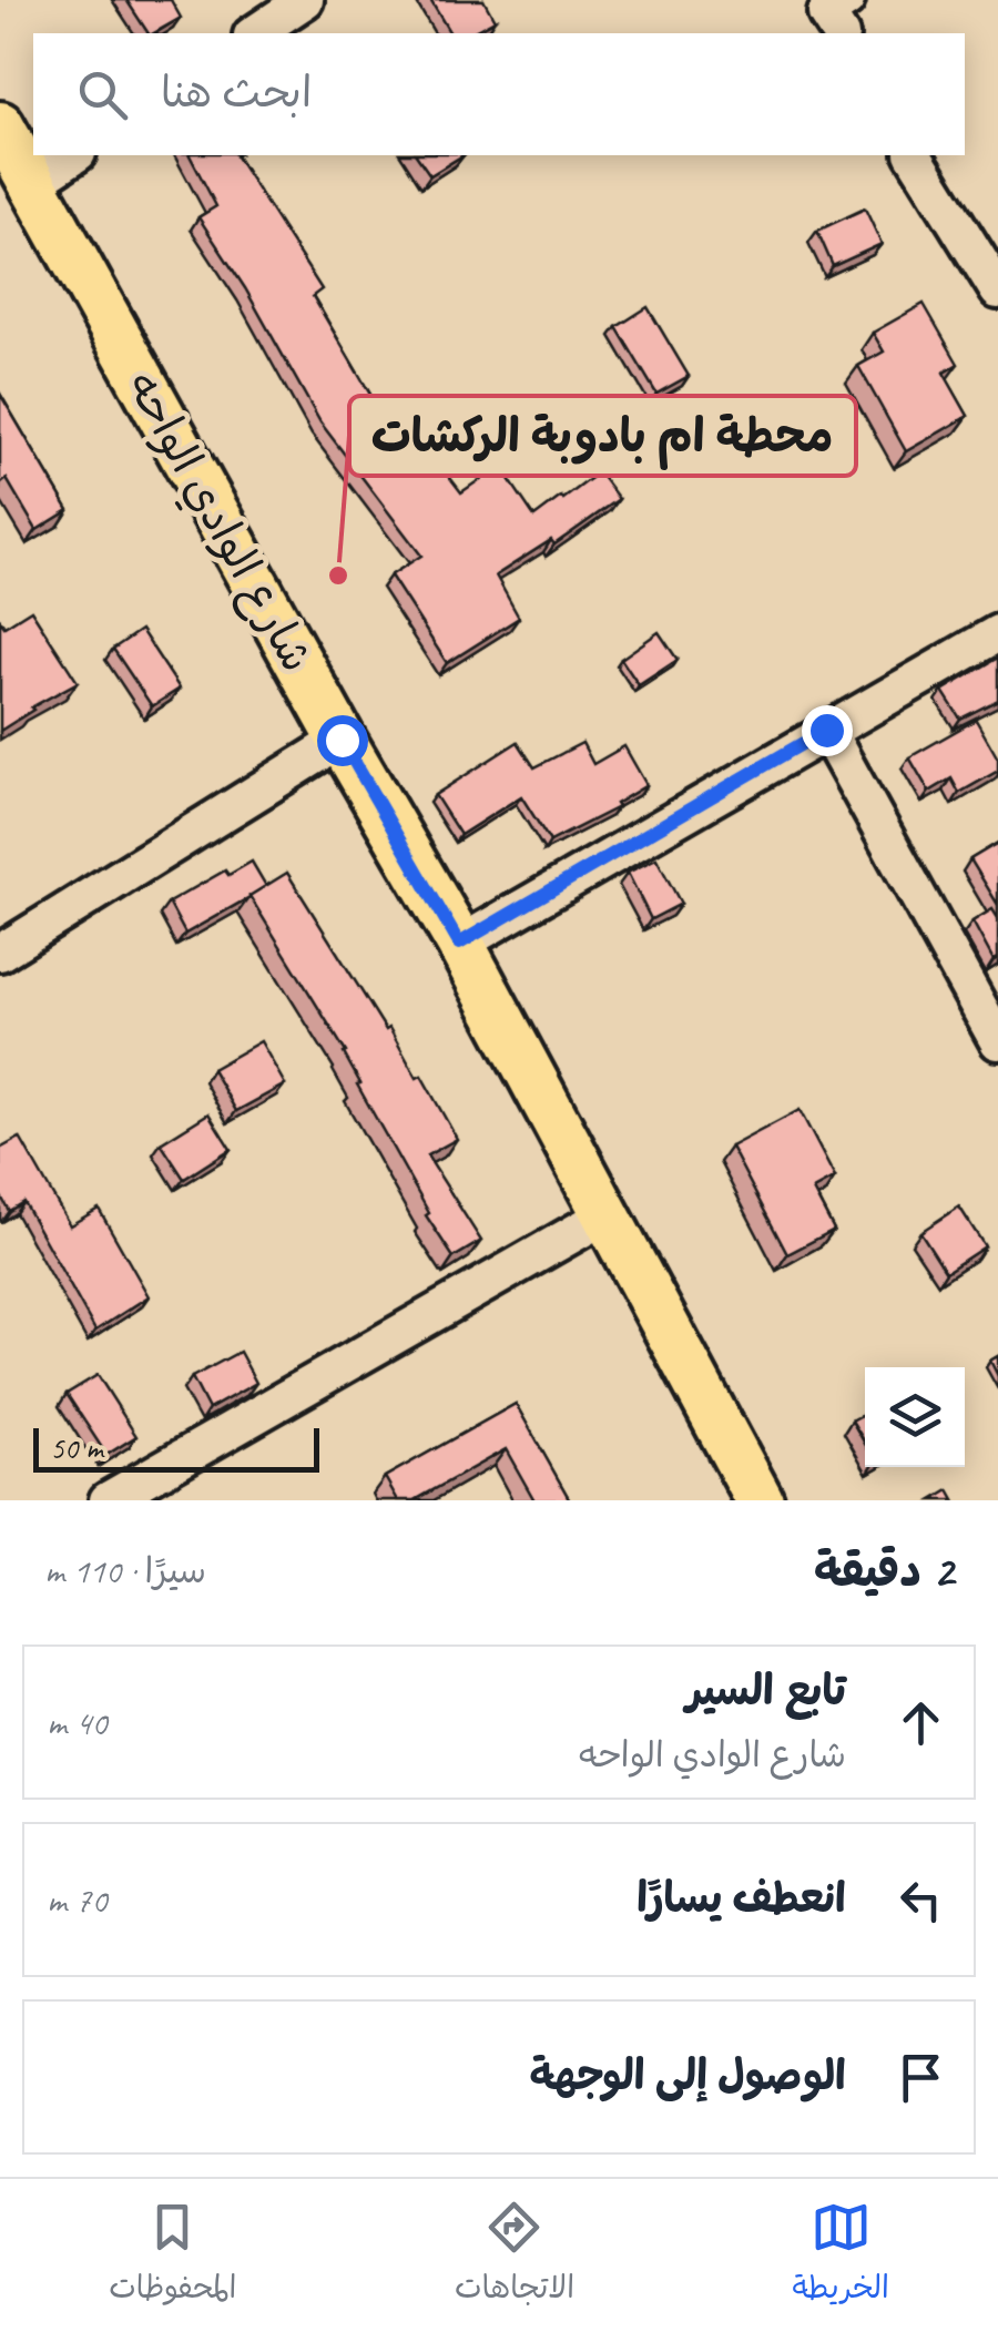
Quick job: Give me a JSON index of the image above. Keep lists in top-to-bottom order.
{
  "streets": {
    "main road": ["شارع الوادي الواحه"]
  },
  "places": ["محطة ام بادوبة الركشات"],
  "scale_bar": "50 m",
  "page": {
    "search": "ابحث هنا",
    "scale": "50 m",
    "heading": ["2 دقيقة", "سيرًا · 110 m"],
    "list": [
      ["تابع السير", "شارع الوادي الواحه", "40 m"],
      ["انعطف يسارًا", "70 m"],
      "الوصول إلى الوجهة"
    ],
    "nav": ["الخريطة", "الاتجاهات", "المحفوظات"]
  }
}
